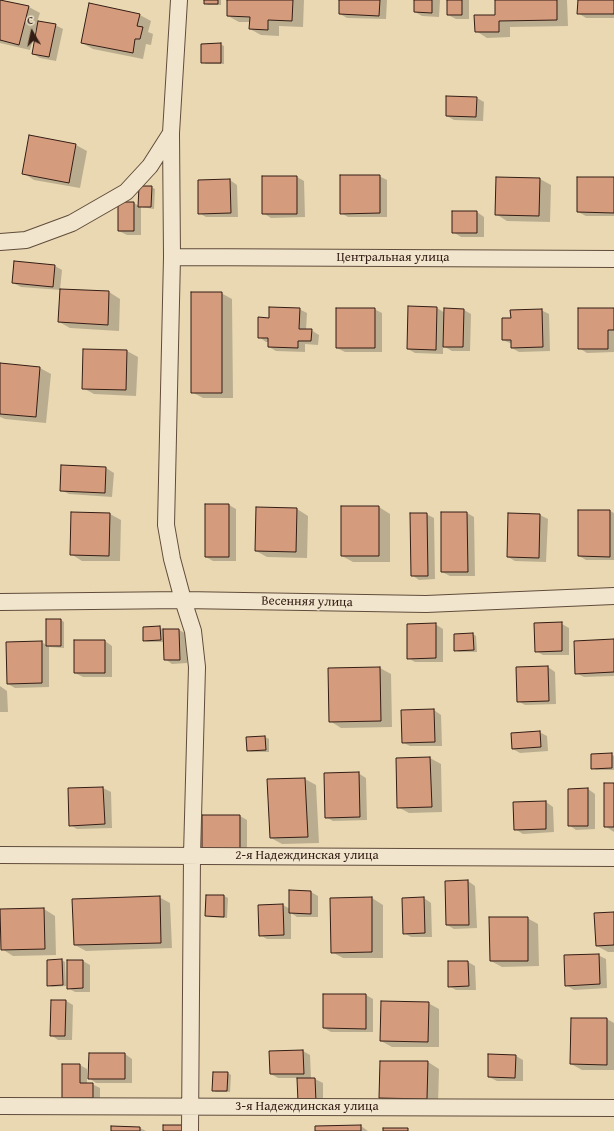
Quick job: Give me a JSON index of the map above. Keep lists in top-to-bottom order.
{
  "streets": {
    "street": [
      "Центральная улица",
      "Весенняя улица",
      "2-я Надеждинская улица",
      "3-я Надеждинская улица"
    ]
  },
  "north": "top"
}
